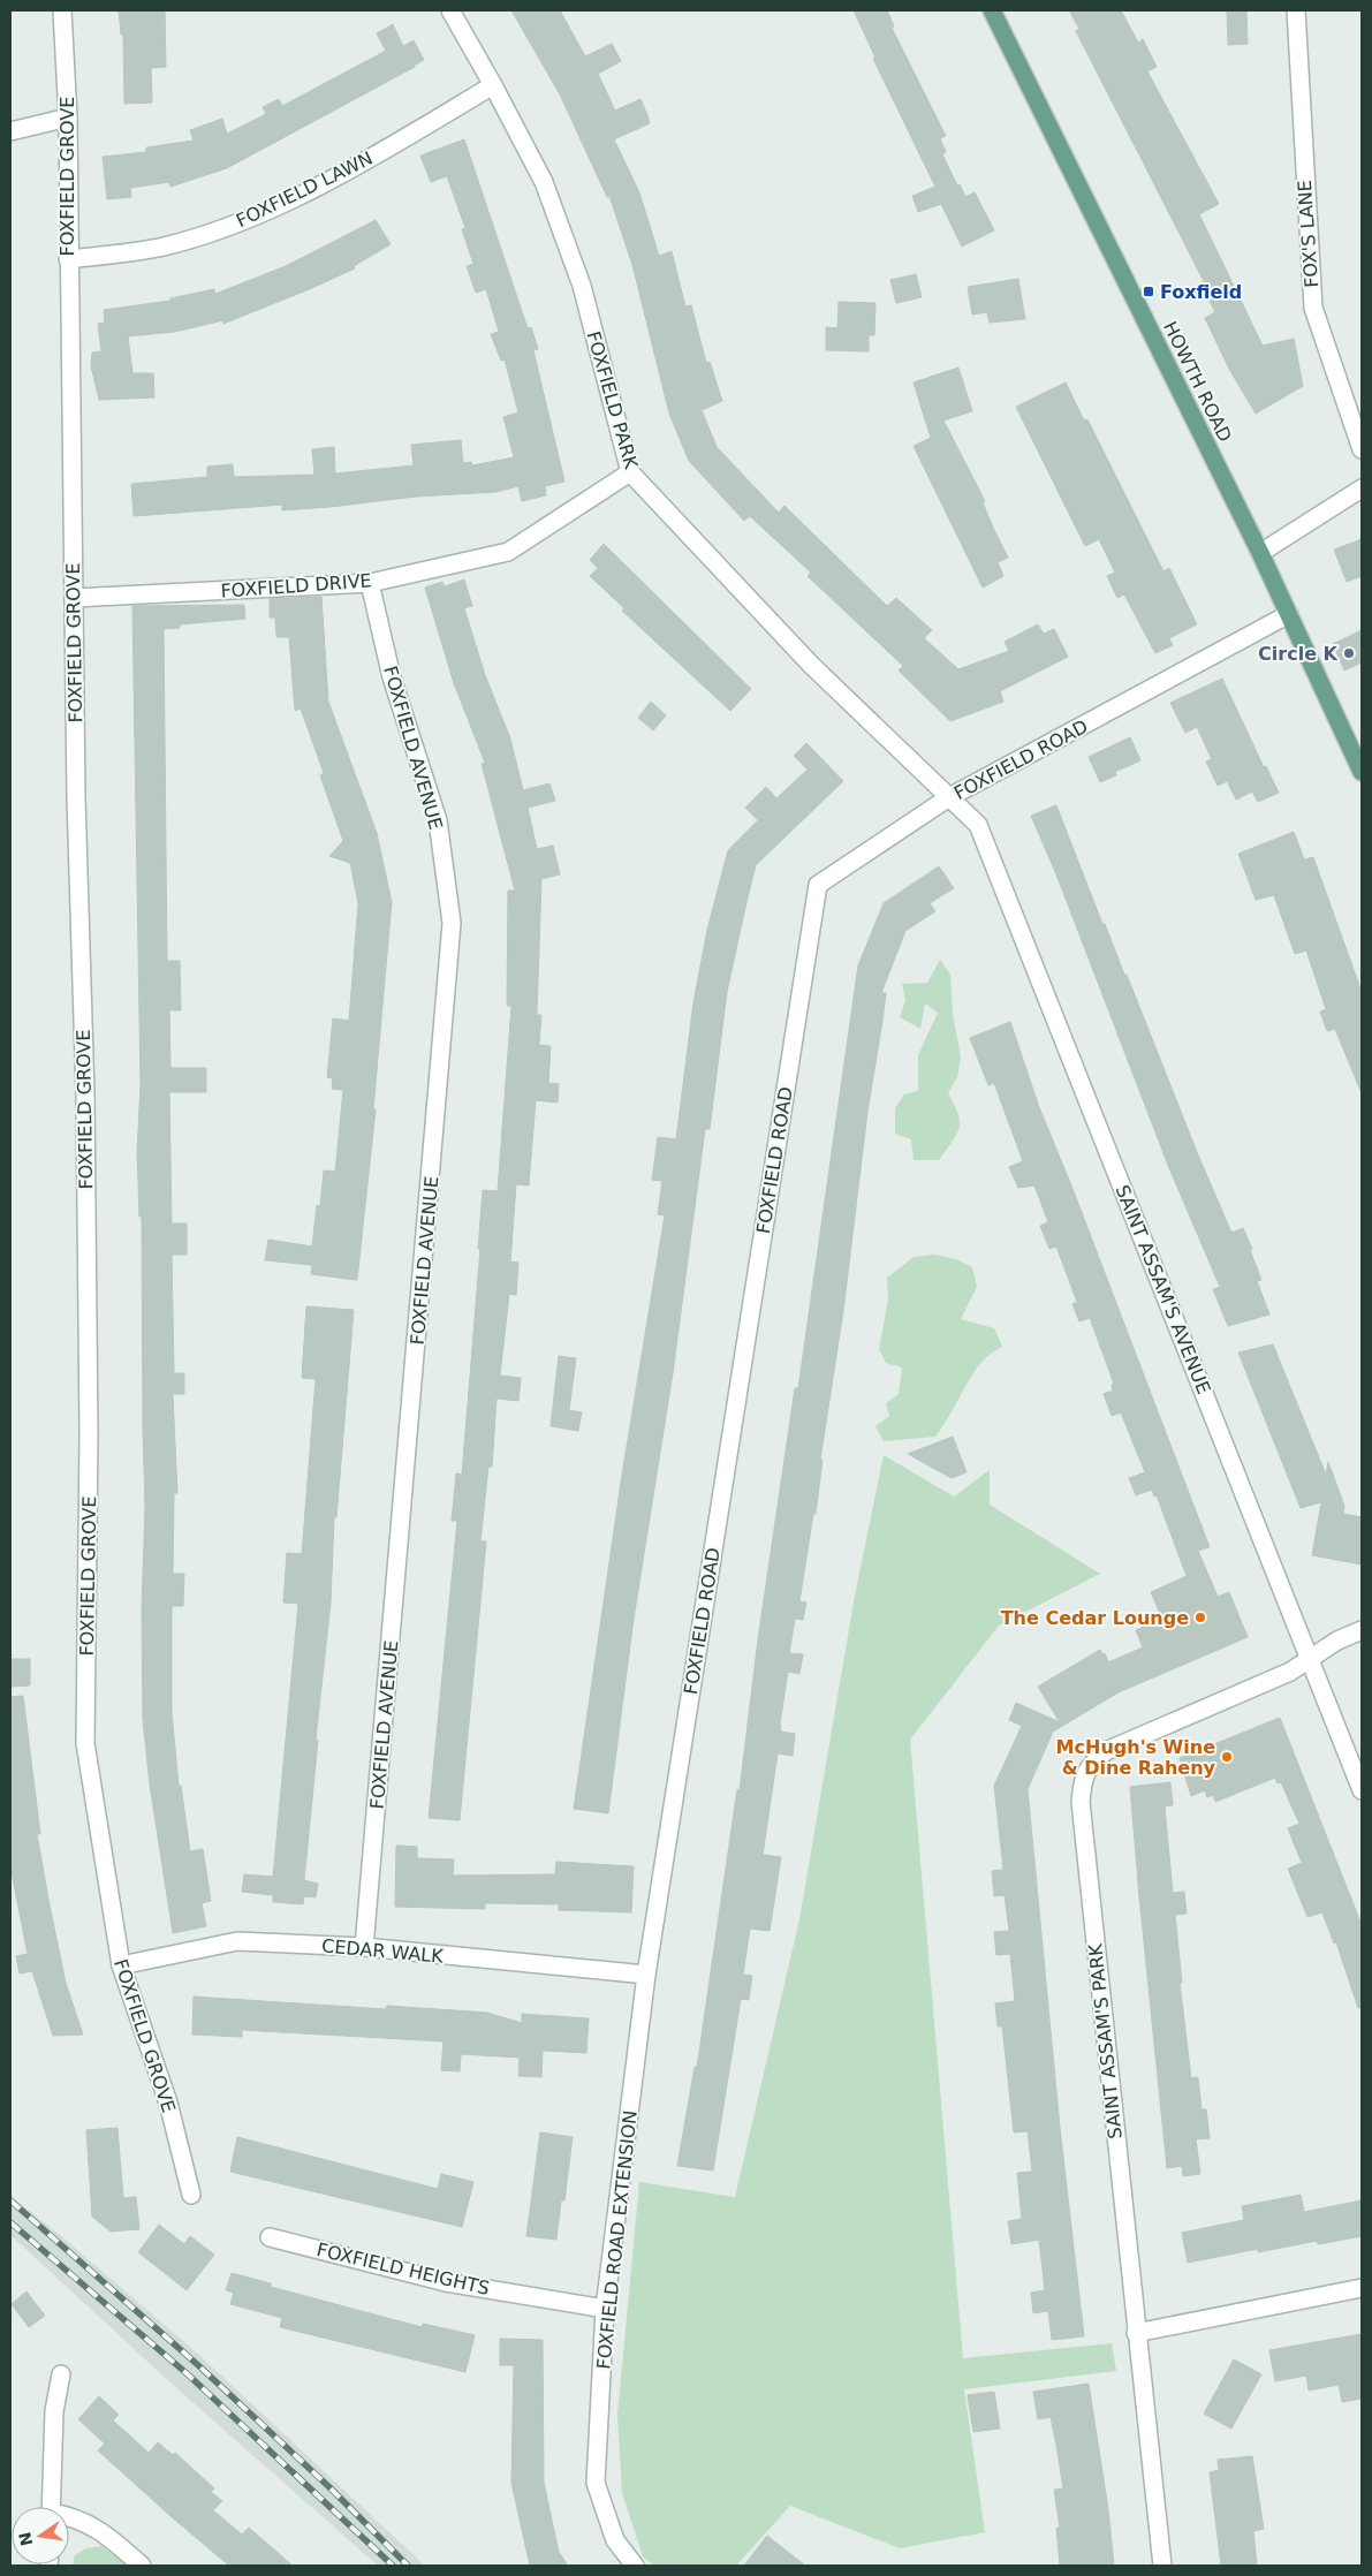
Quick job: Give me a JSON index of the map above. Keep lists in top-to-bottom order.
{
  "streets": {
    "main road": ["HOWTH ROAD"],
    "street": [
      "FOXFIELD GROVE",
      "FOXFIELD LAWN",
      "FOX'S LANE",
      "FOXFIELD PARK",
      "FOXFIELD DRIVE",
      "FOXFIELD AVENUE",
      "FOXFIELD ROAD",
      "SAINT ASSAM'S AVENUE",
      "CEDAR WALK",
      "SAINT ASSAM'S PARK",
      "FOXFIELD ROAD EXTENSION",
      "FOXFIELD HEIGHTS"
    ]
  },
  "crossings": [
    ["FOXFIELD GROVE", "FOXFIELD LAWN"],
    ["FOXFIELD GROVE", "FOXFIELD DRIVE"],
    ["FOXFIELD GROVE", "CEDAR WALK"],
    ["FOXFIELD LAWN", "FOXFIELD PARK"],
    ["HOWTH ROAD", "FOXFIELD ROAD"],
    ["FOXFIELD PARK", "FOXFIELD DRIVE"],
    ["FOXFIELD PARK", "FOXFIELD ROAD"],
    ["FOXFIELD PARK", "SAINT ASSAM'S AVENUE"],
    ["FOXFIELD DRIVE", "FOXFIELD AVENUE"],
    ["FOXFIELD AVENUE", "CEDAR WALK"],
    ["FOXFIELD ROAD", "SAINT ASSAM'S AVENUE"],
    ["FOXFIELD ROAD", "CEDAR WALK"],
    ["FOXFIELD ROAD", "FOXFIELD ROAD EXTENSION"],
    ["SAINT ASSAM'S AVENUE", "SAINT ASSAM'S PARK"],
    ["CEDAR WALK", "FOXFIELD ROAD EXTENSION"],
    ["FOXFIELD ROAD EXTENSION", "FOXFIELD HEIGHTS"]
  ],
  "places": {
    "transit": ["Foxfield"],
    "other": ["Circle K", "The Cedar Lounge", "McHugh's Wine & Dine Raheny"]
  },
  "north": "left"
}
